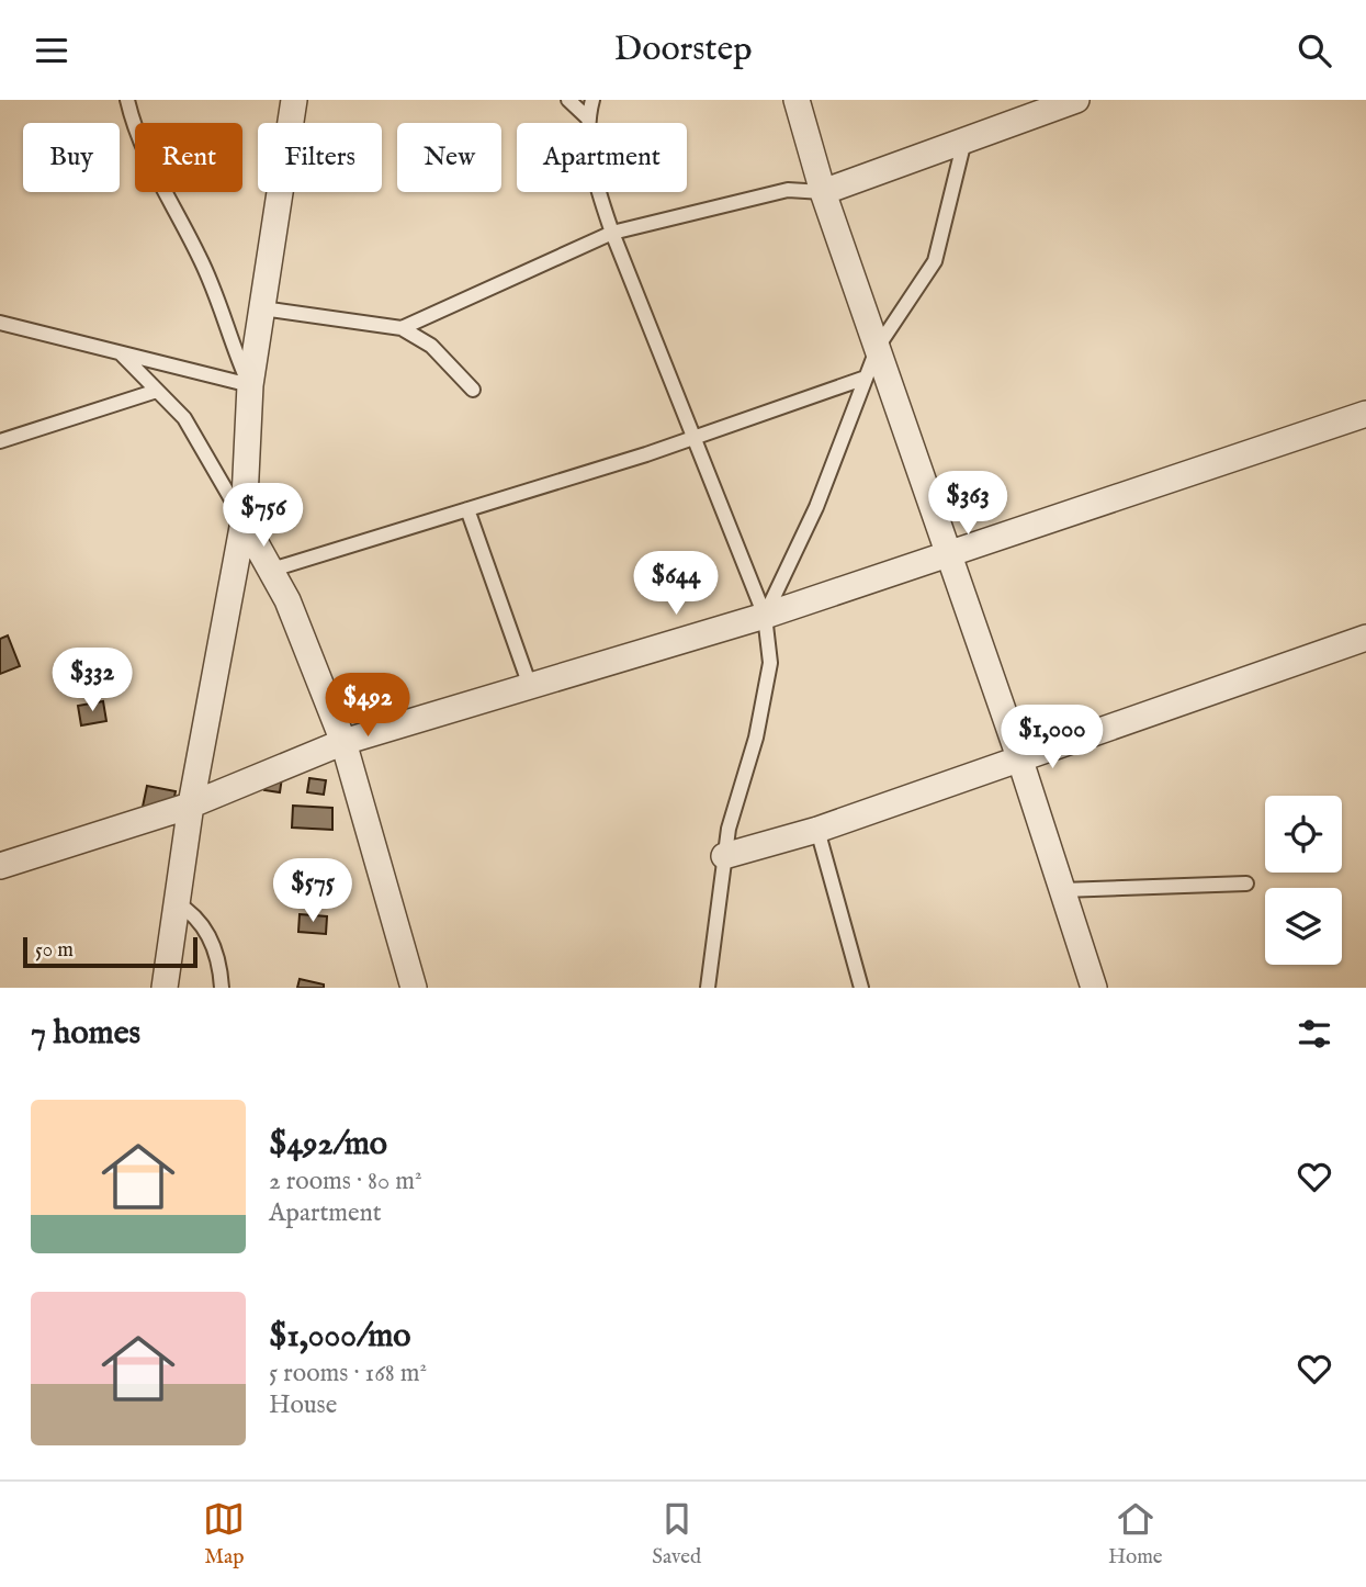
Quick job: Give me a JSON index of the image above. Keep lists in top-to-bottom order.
{
  "scale_bar": "50 m",
  "page": {
    "header": "Doorstep",
    "chip": [
      "Buy",
      "Rent",
      "Filters",
      "New",
      "Apartment"
    ],
    "price": [
      "$363",
      "$756",
      "$644",
      "$332",
      "$492",
      "$1,000",
      "$575"
    ],
    "scale": "50 m",
    "heading": "7 homes",
    "list": [
      {
        "name": "$492/mo",
        "note": "2 rooms · 80 m² · Apartment"
      },
      {
        "name": "$1,000/mo",
        "note": "5 rooms · 168 m² · House"
      }
    ],
    "tabs": ["Map", "Saved", "Home"]
  }
}
